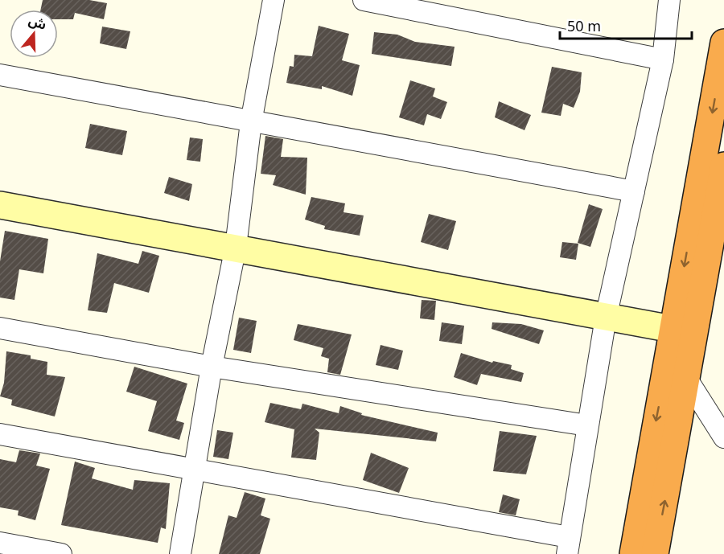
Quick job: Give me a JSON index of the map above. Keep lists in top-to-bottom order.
{
  "scale_bar": "50 m",
  "north": "top"
}
